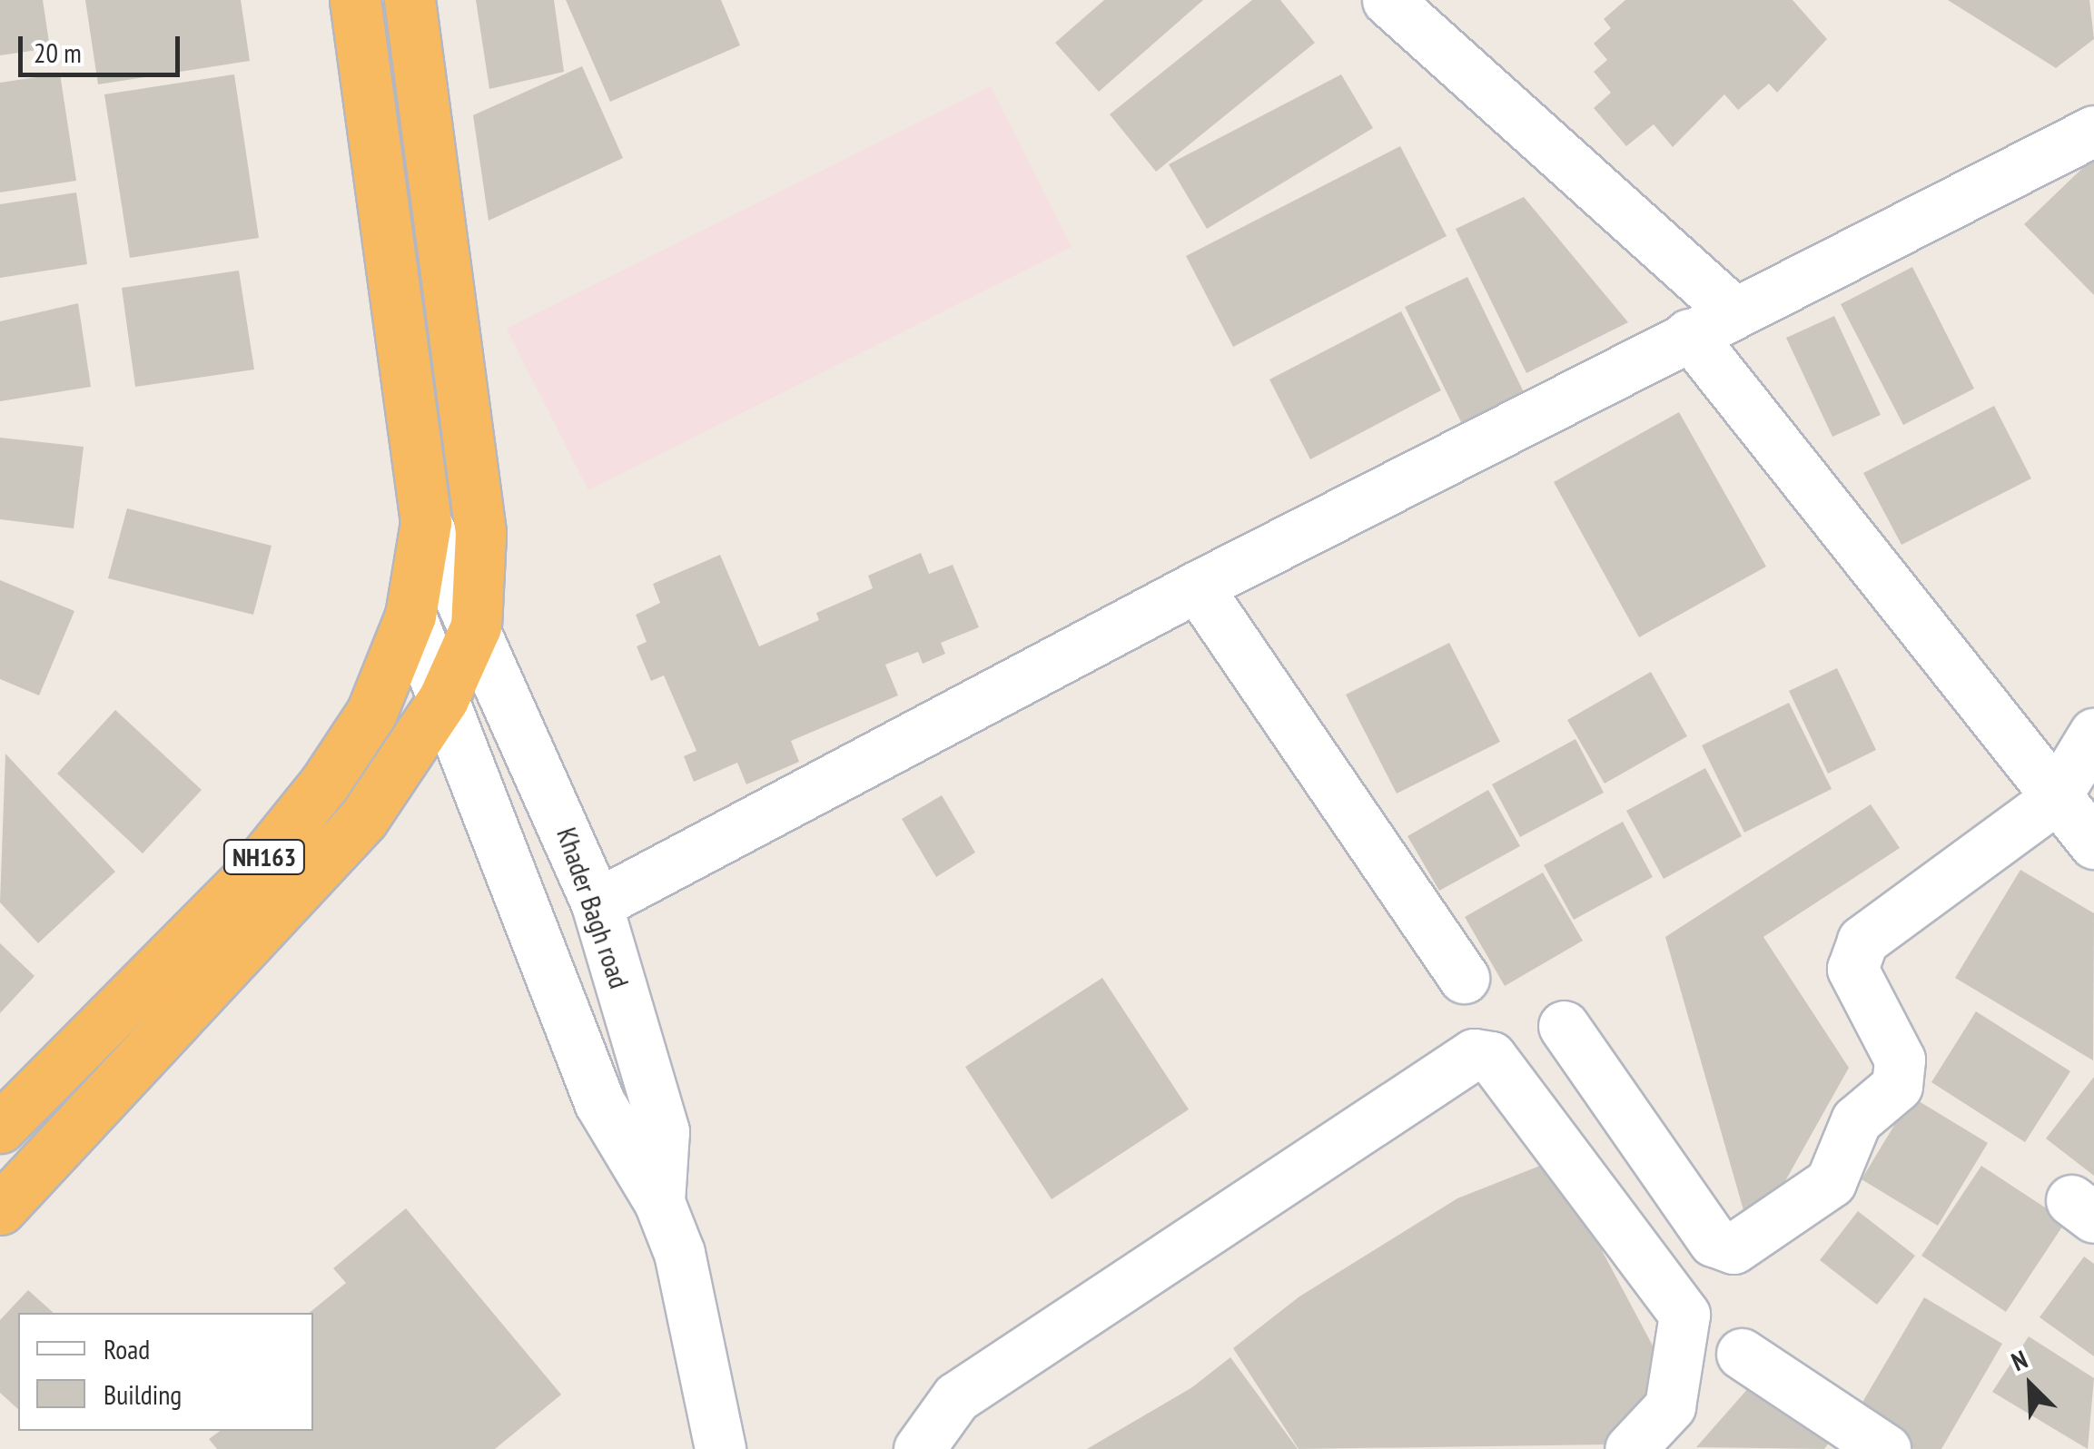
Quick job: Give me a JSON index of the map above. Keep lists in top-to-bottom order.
{
  "streets": {
    "highway": ["NH163"],
    "street": ["Khader Bagh road"]
  },
  "crossings": [
    ["NH163", "Khader Bagh road"]
  ],
  "legend": ["Road", "Building"],
  "scale_bar": "20 m",
  "north": "top left"
}
